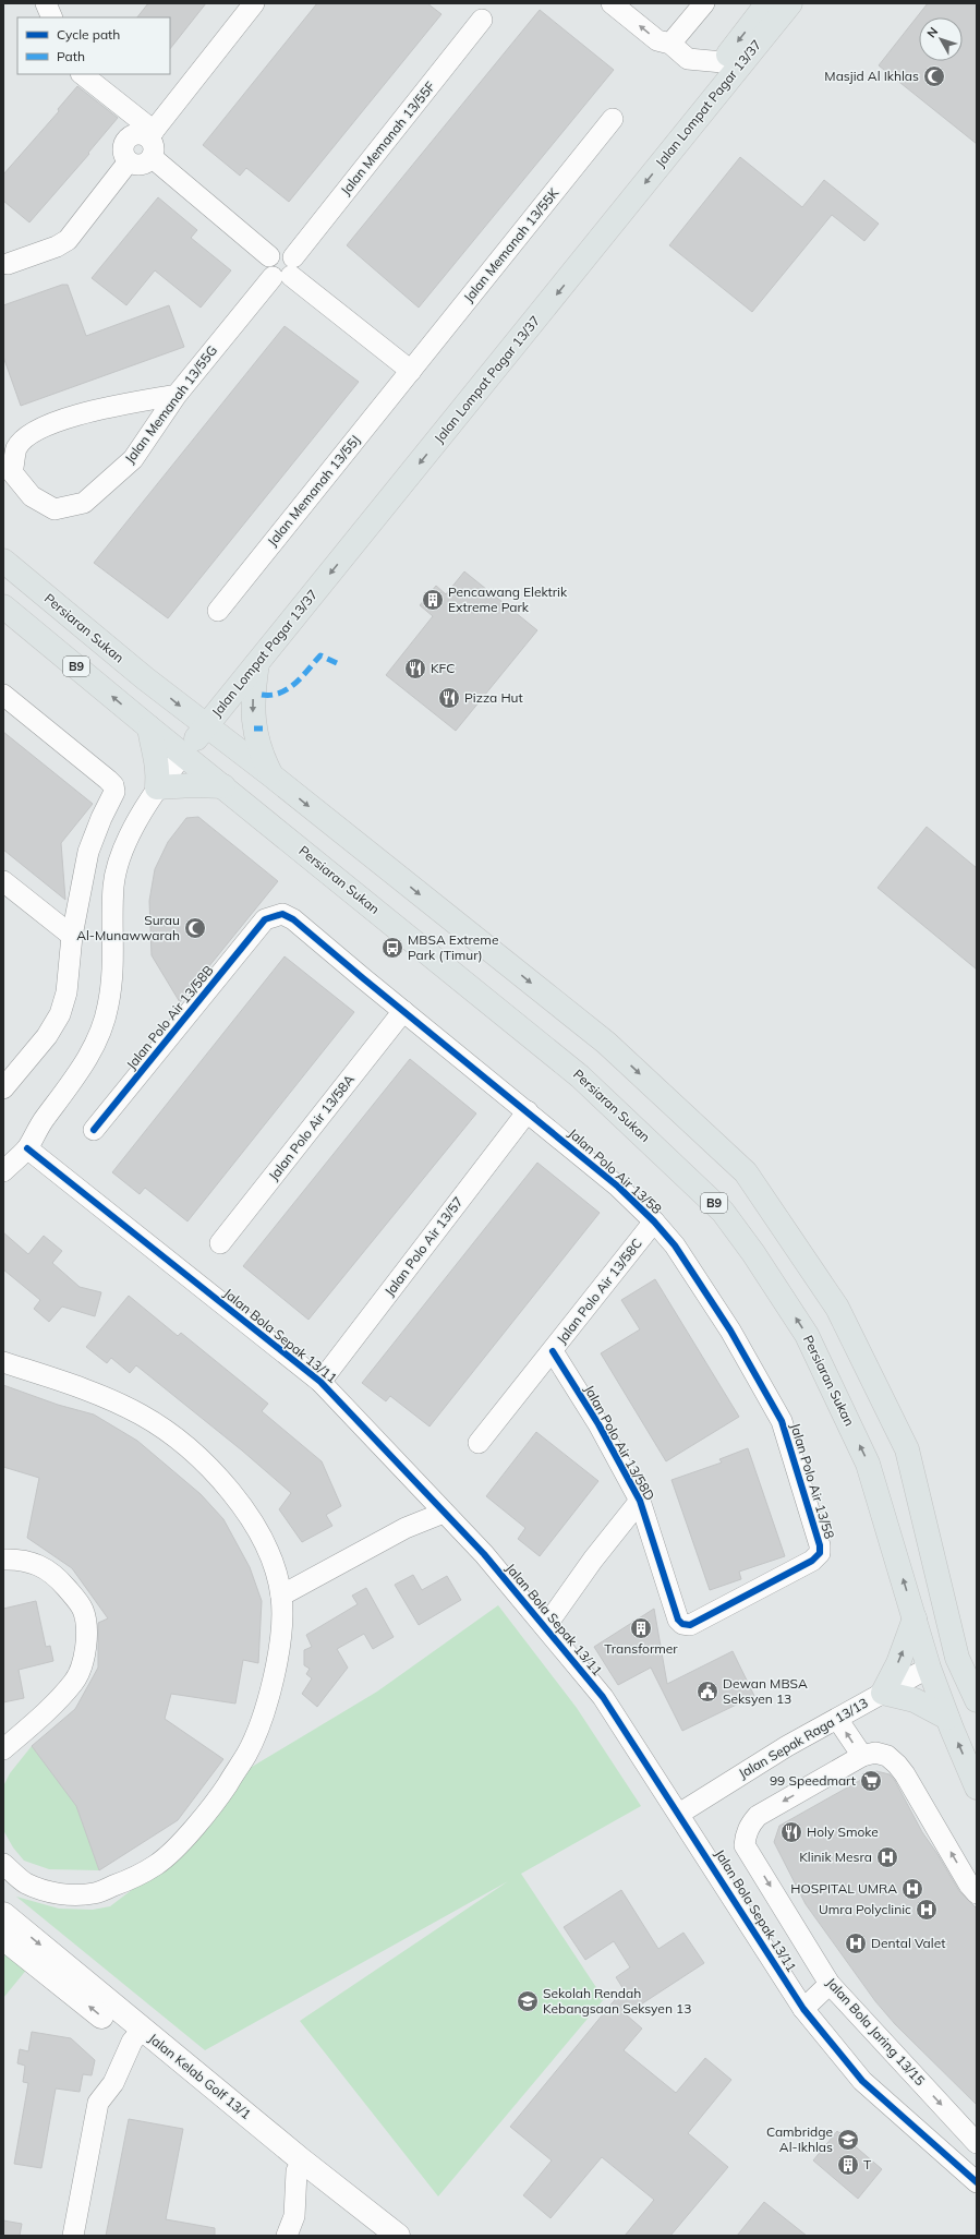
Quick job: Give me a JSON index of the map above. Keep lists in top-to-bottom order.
{
  "streets": {
    "main road": ["Jalan Lompat Pagar 13/37", "Persiaran Sukan", "B9"],
    "street": [
      "Jalan Memanah 13/55F",
      "Jalan Memanah 13/55K",
      "Jalan Memanah 13/55G",
      "Jalan Memanah 13/55J",
      "Jalan Polo Air 13/58B",
      "Jalan Polo Air 13/58A",
      "Jalan Polo Air 13/58",
      "Jalan Polo Air 13/57",
      "Jalan Polo Air 13/58C",
      "Jalan Bola Sepak 13/11",
      "Jalan Polo Air 13/58D",
      "Jalan Sepak Raga 13/13",
      "Jalan Bola Jaring 13/15",
      "Jalan Kelab Golf 13/1"
    ]
  },
  "crossings": [
    ["Jalan Lompat Pagar 13/37", "Persiaran Sukan"],
    ["Jalan Memanah 13/55F", "Jalan Memanah 13/55G"],
    ["Jalan Memanah 13/55K", "Jalan Memanah 13/55J"],
    ["Persiaran Sukan", "Jalan Sepak Raga 13/13"],
    ["Jalan Polo Air 13/58B", "Jalan Polo Air 13/58"],
    ["Jalan Polo Air 13/58A", "Jalan Polo Air 13/58"],
    ["Jalan Polo Air 13/58", "Jalan Polo Air 13/57"],
    ["Jalan Polo Air 13/58", "Jalan Polo Air 13/58C"],
    ["Jalan Polo Air 13/58", "Jalan Polo Air 13/58D"],
    ["Jalan Polo Air 13/57", "Jalan Bola Sepak 13/11"],
    ["Jalan Polo Air 13/58C", "Jalan Polo Air 13/58D"],
    ["Jalan Bola Sepak 13/11", "Jalan Sepak Raga 13/13"]
  ],
  "one_way": ["Jalan Lompat Pagar 13/37"],
  "places": {
    "mosque": ["Masjid Al Ikhlas", "Surau Al-Munawwarah"],
    "building": ["Pencawang Elektrik Extreme Park", "Transformer", "T"],
    "restaurant": ["KFC", "Pizza Hut", "Holy Smoke"],
    "bus stop": ["MBSA Extreme Park (Timur)"],
    "public building": ["Dewan MBSA Seksyen 13"],
    "supermarket": ["99 Speedmart"],
    "hospital": [
      "Klinik Mesra",
      "HOSPITAL UMRA",
      "Umra Polyclinic",
      "Dental Valet"
    ],
    "school or university": ["Sekolah Rendah Kebangsaan Seksyen 13", "Cambridge Al-Ikhlas"]
  },
  "legend": ["Cycle path", "Path"],
  "north": "top left"
}
